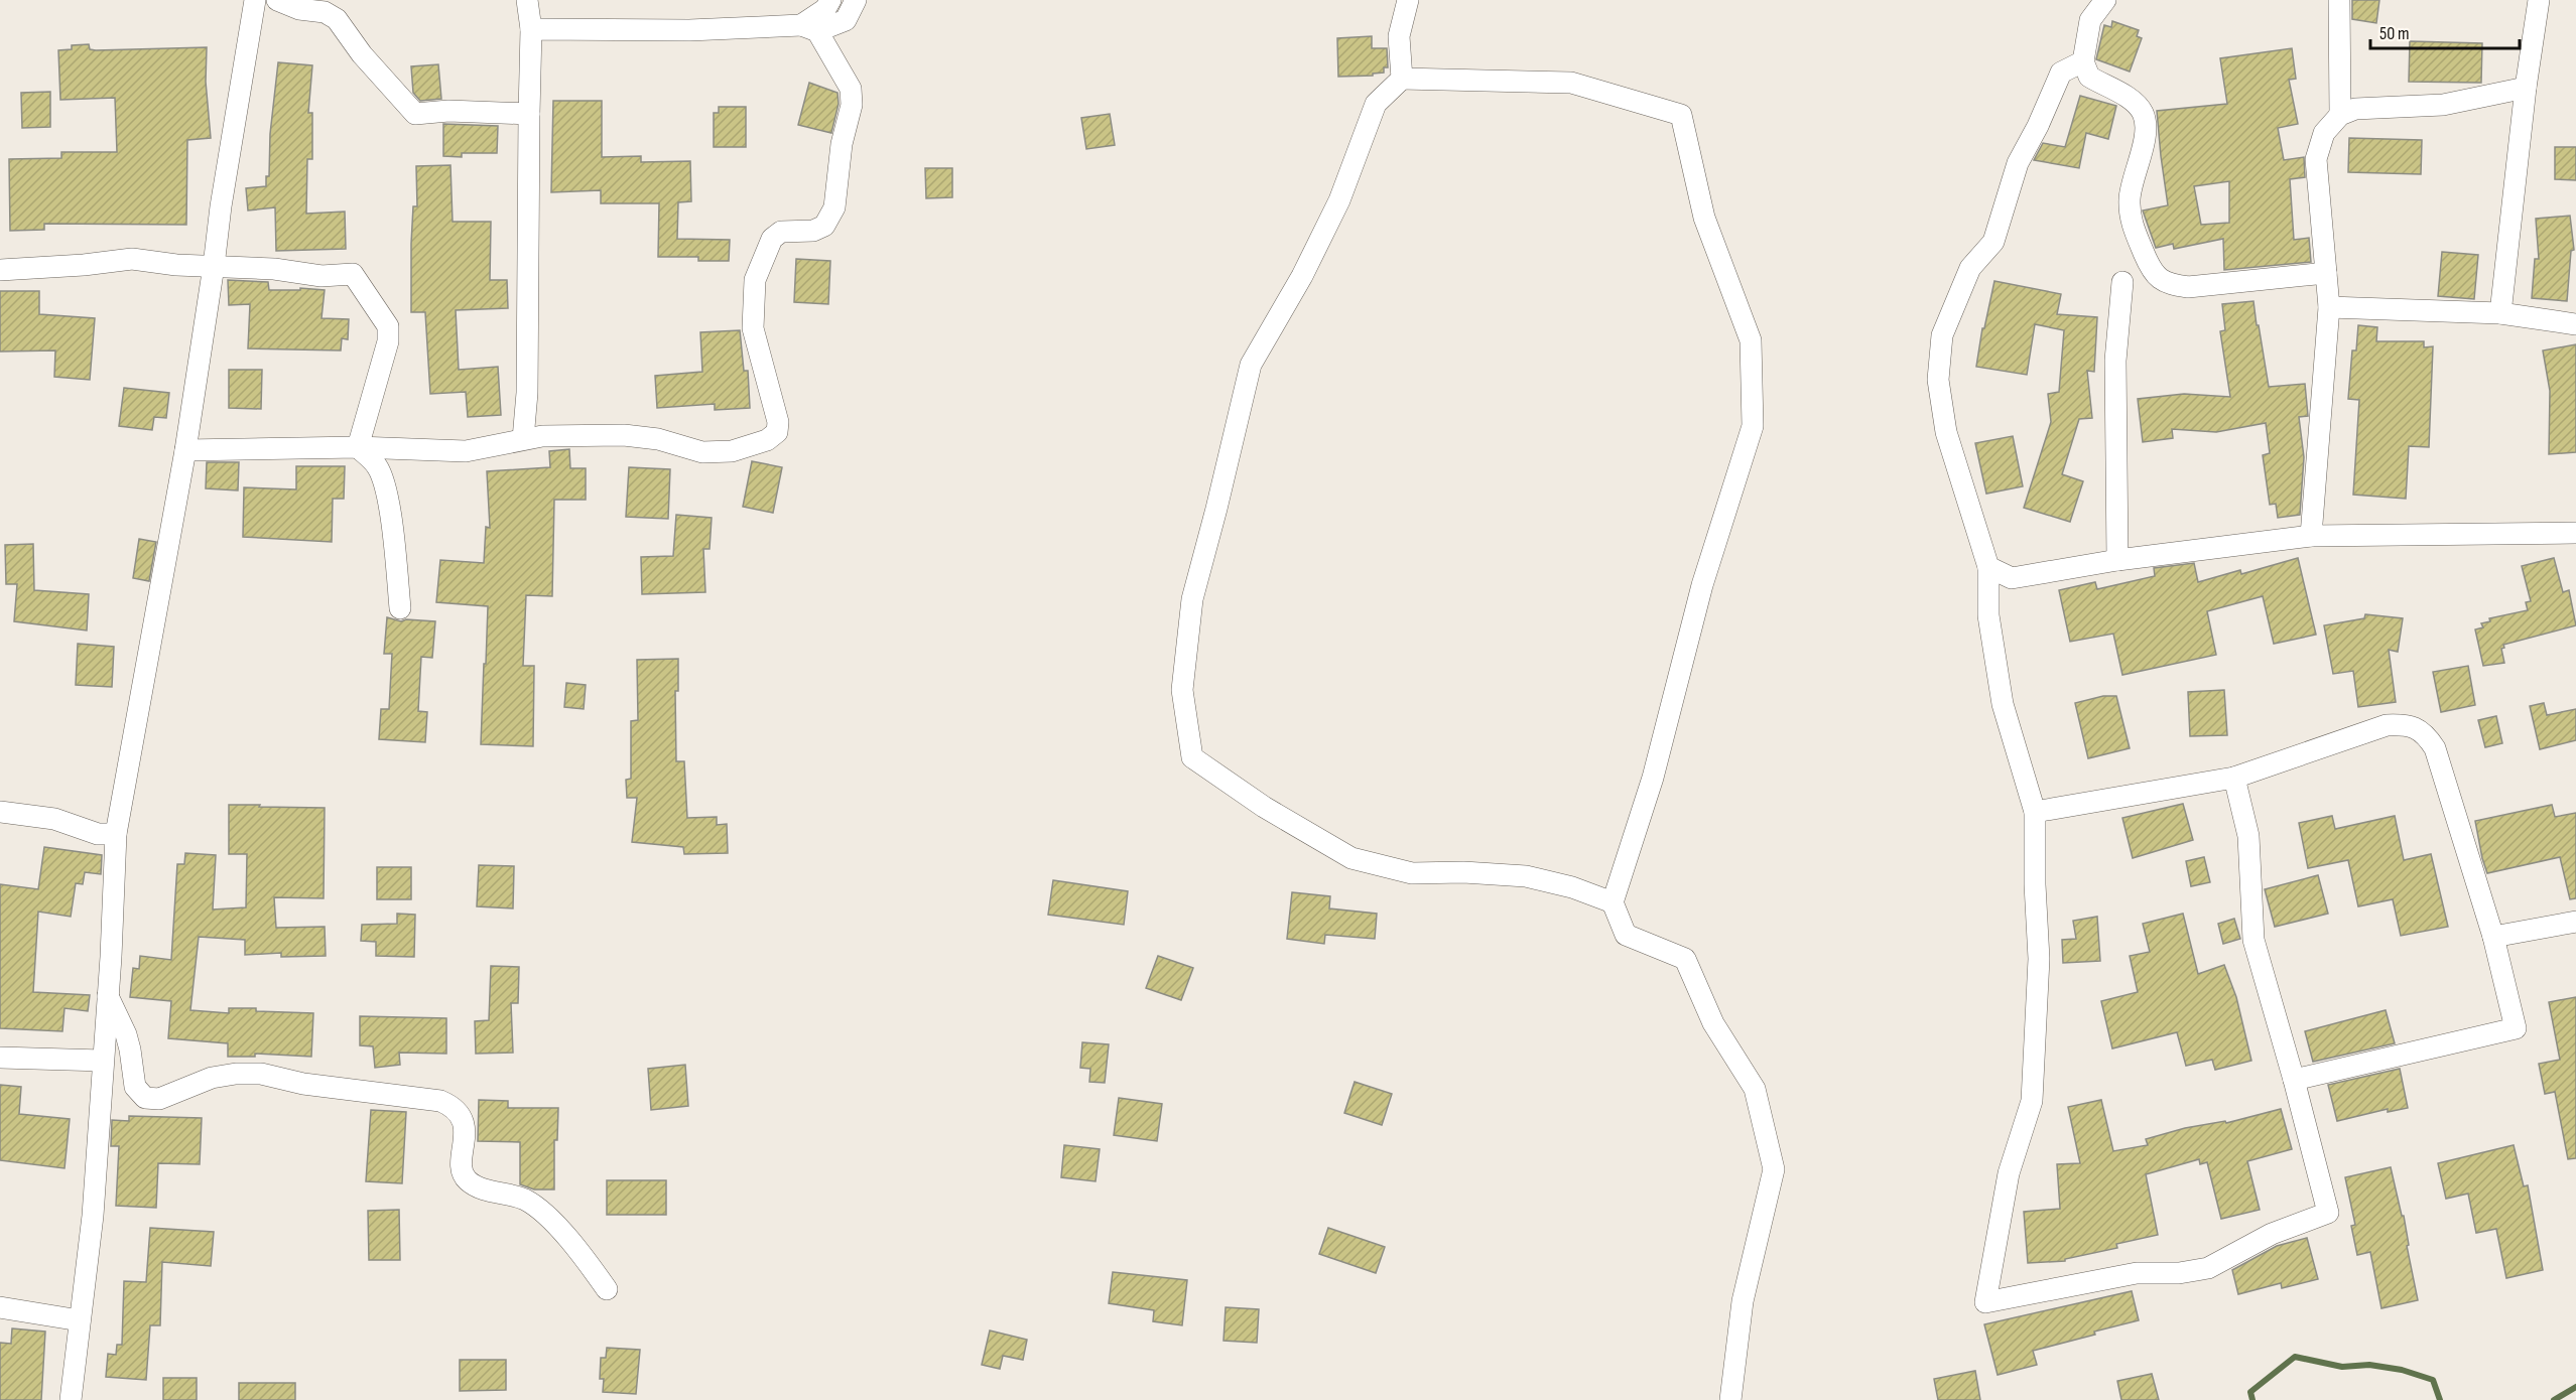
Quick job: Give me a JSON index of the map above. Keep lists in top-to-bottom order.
{
  "scale_bar": "50 m"
}
